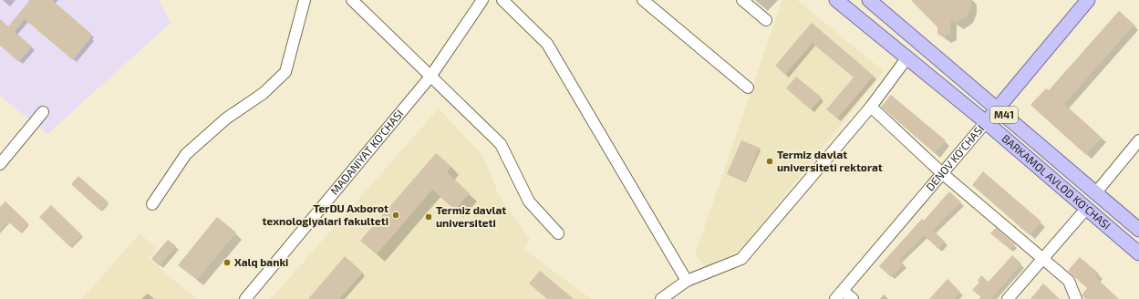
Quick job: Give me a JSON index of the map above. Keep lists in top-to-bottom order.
{
  "streets": {
    "main road": ["M41", "DENOV KO'CHASI", "BARKAMOL AVLOD KO'CHASI"],
    "street": ["MADANIYAT KO'CHASI"]
  },
  "crossings": [
    ["DENOV KO'CHASI", "BARKAMOL AVLOD KO'CHASI"]
  ],
  "places": [
    "Termiz davlat universiteti rektorat",
    "TerDU Axborot texnologiyalari fakulteti",
    "Termiz davlat universiteti",
    "Xalq banki"
  ]
}
